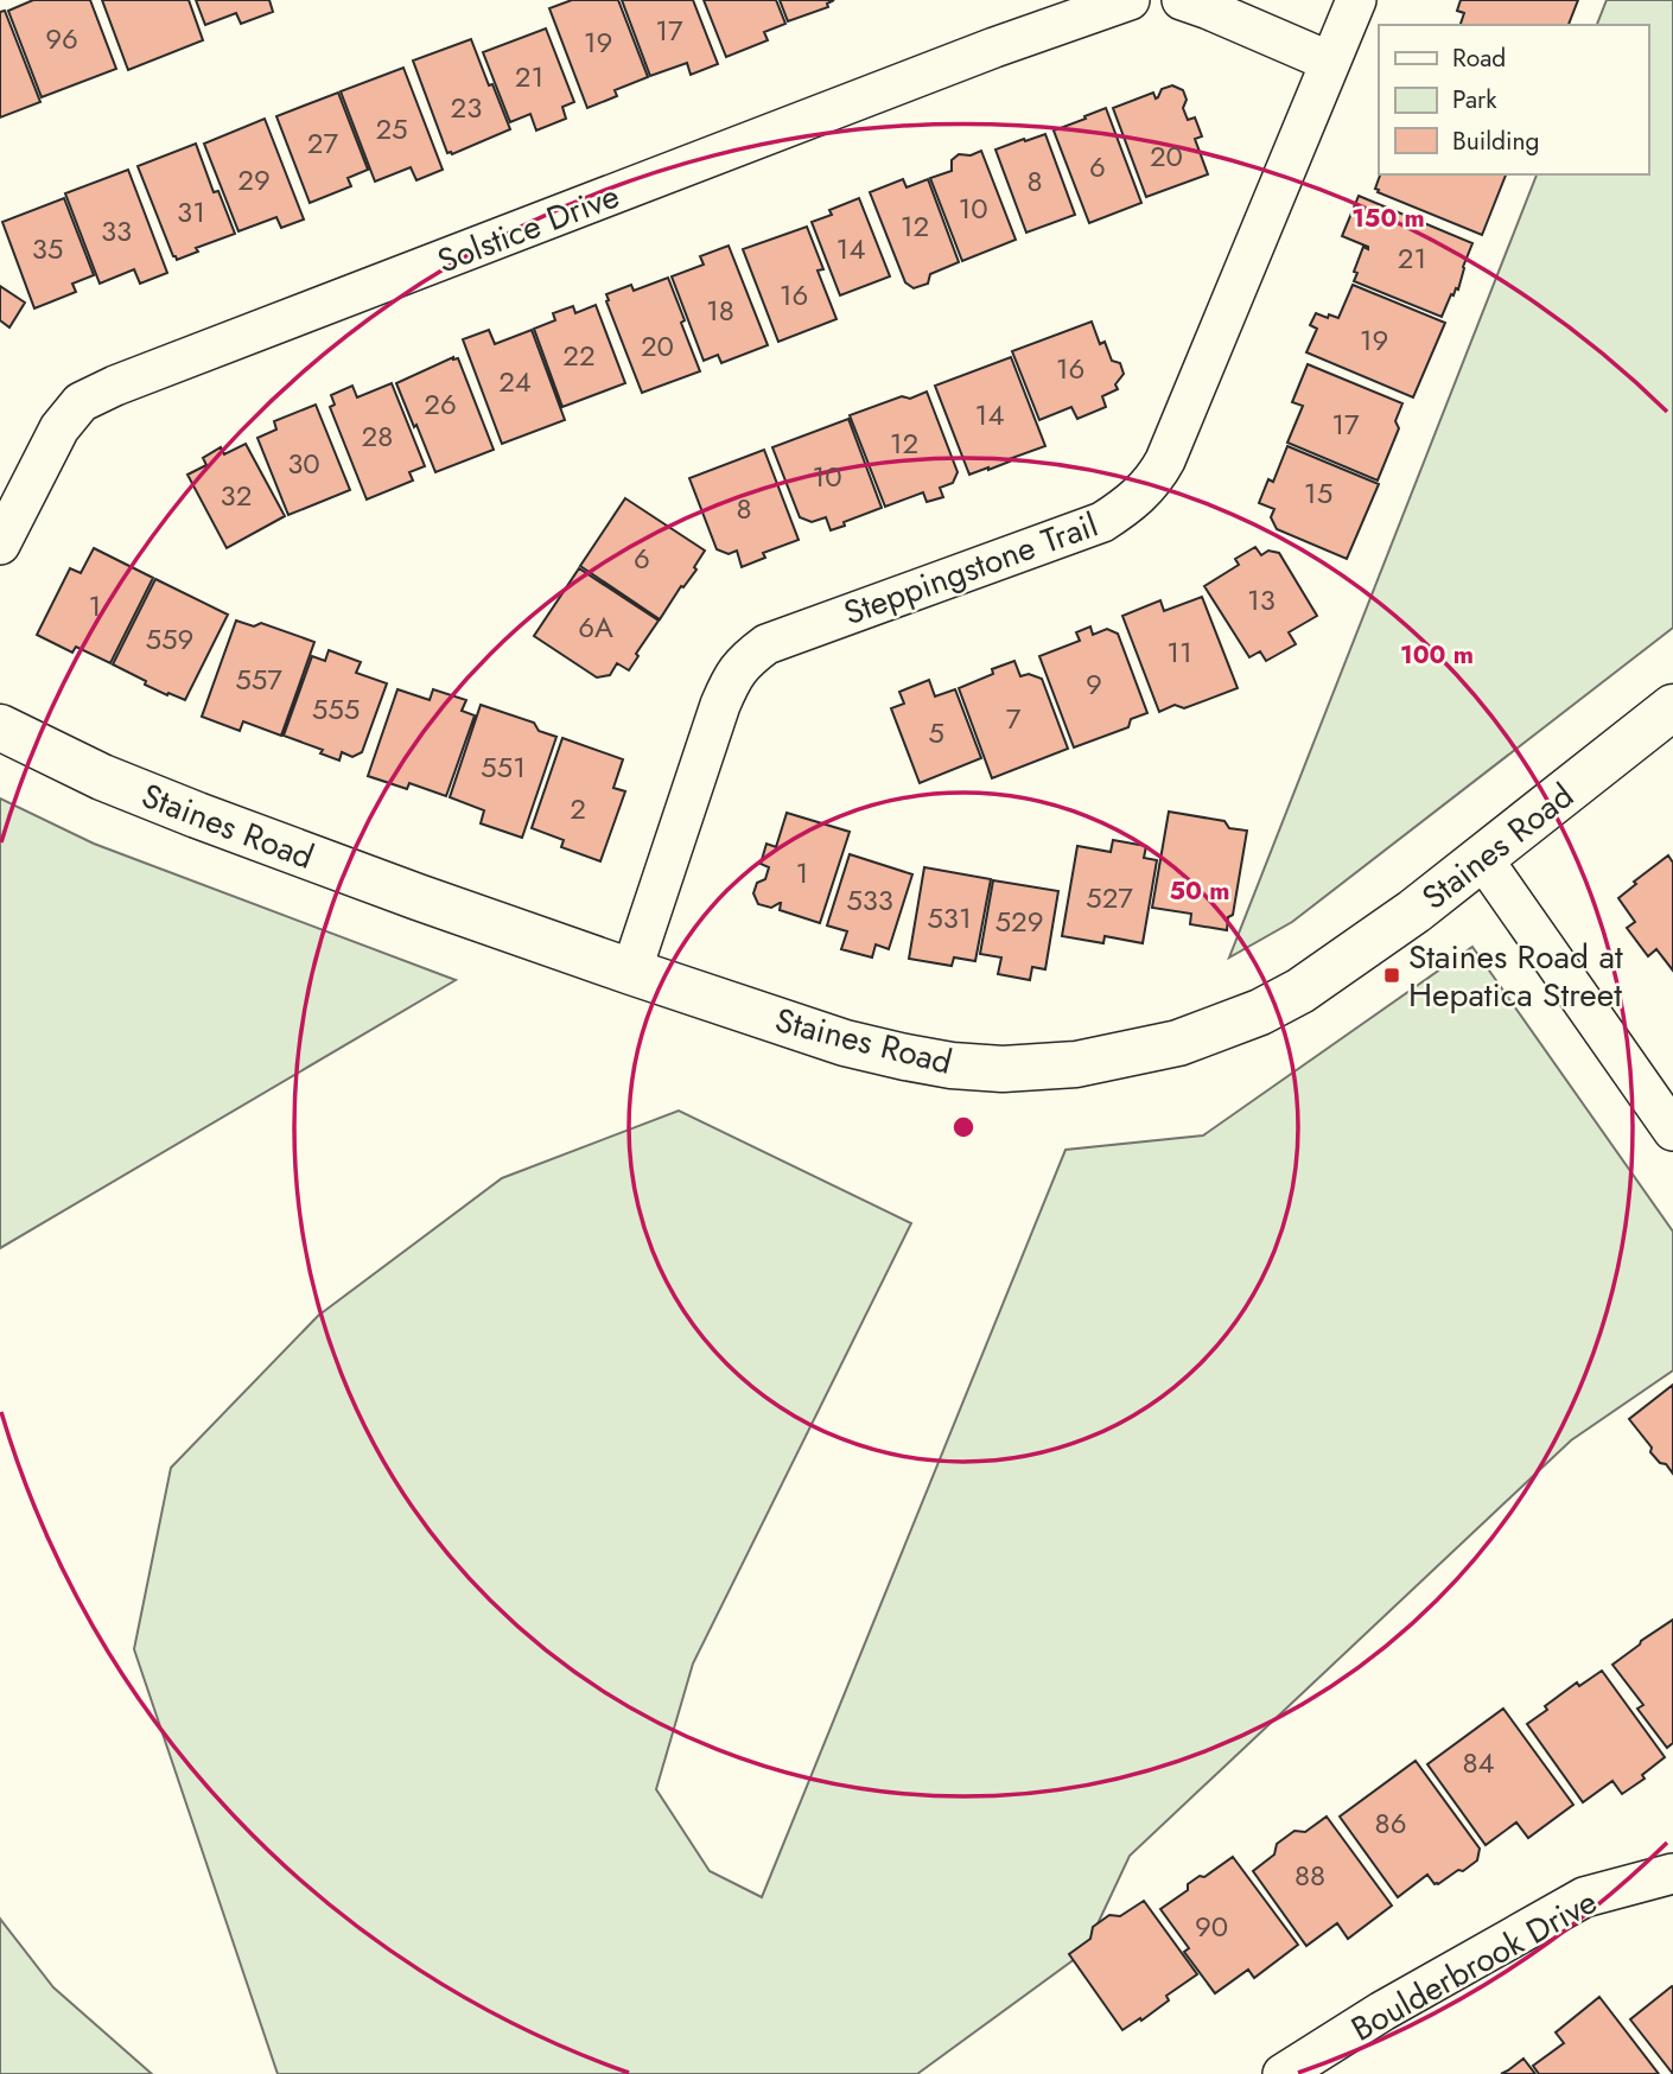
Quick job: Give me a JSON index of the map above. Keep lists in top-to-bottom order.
{
  "streets": {
    "street": [
      "Solstice Drive",
      "Steppingstone Trail",
      "Staines Road",
      "Boulderbrook Drive"
    ]
  },
  "crossings": [
    ["Steppingstone Trail", "Staines Road"]
  ],
  "places": {
    "transit": ["Staines Road at Hepatica Street"]
  },
  "house_numbers": [
    "17",
    "96",
    "19",
    "21",
    "23",
    "25",
    "27",
    "20",
    "6",
    "29",
    "8",
    "10",
    "31",
    "12",
    "33",
    "35",
    "14",
    "21",
    "16",
    "18",
    "19",
    "20",
    "22",
    "16",
    "24",
    "26",
    "14",
    "17",
    "28",
    "12",
    "30",
    "10",
    "15",
    "32",
    "8",
    "6",
    "13",
    "1",
    "6A",
    "559",
    "11",
    "557",
    "9",
    "555",
    "7",
    "5",
    "551",
    "2",
    "1",
    "527",
    "533",
    "531",
    "529",
    "84",
    "86",
    "88",
    "90"
  ],
  "legend": ["Road", "Park", "Building"],
  "rings": ["150 m", "100 m", "50 m"]
}
